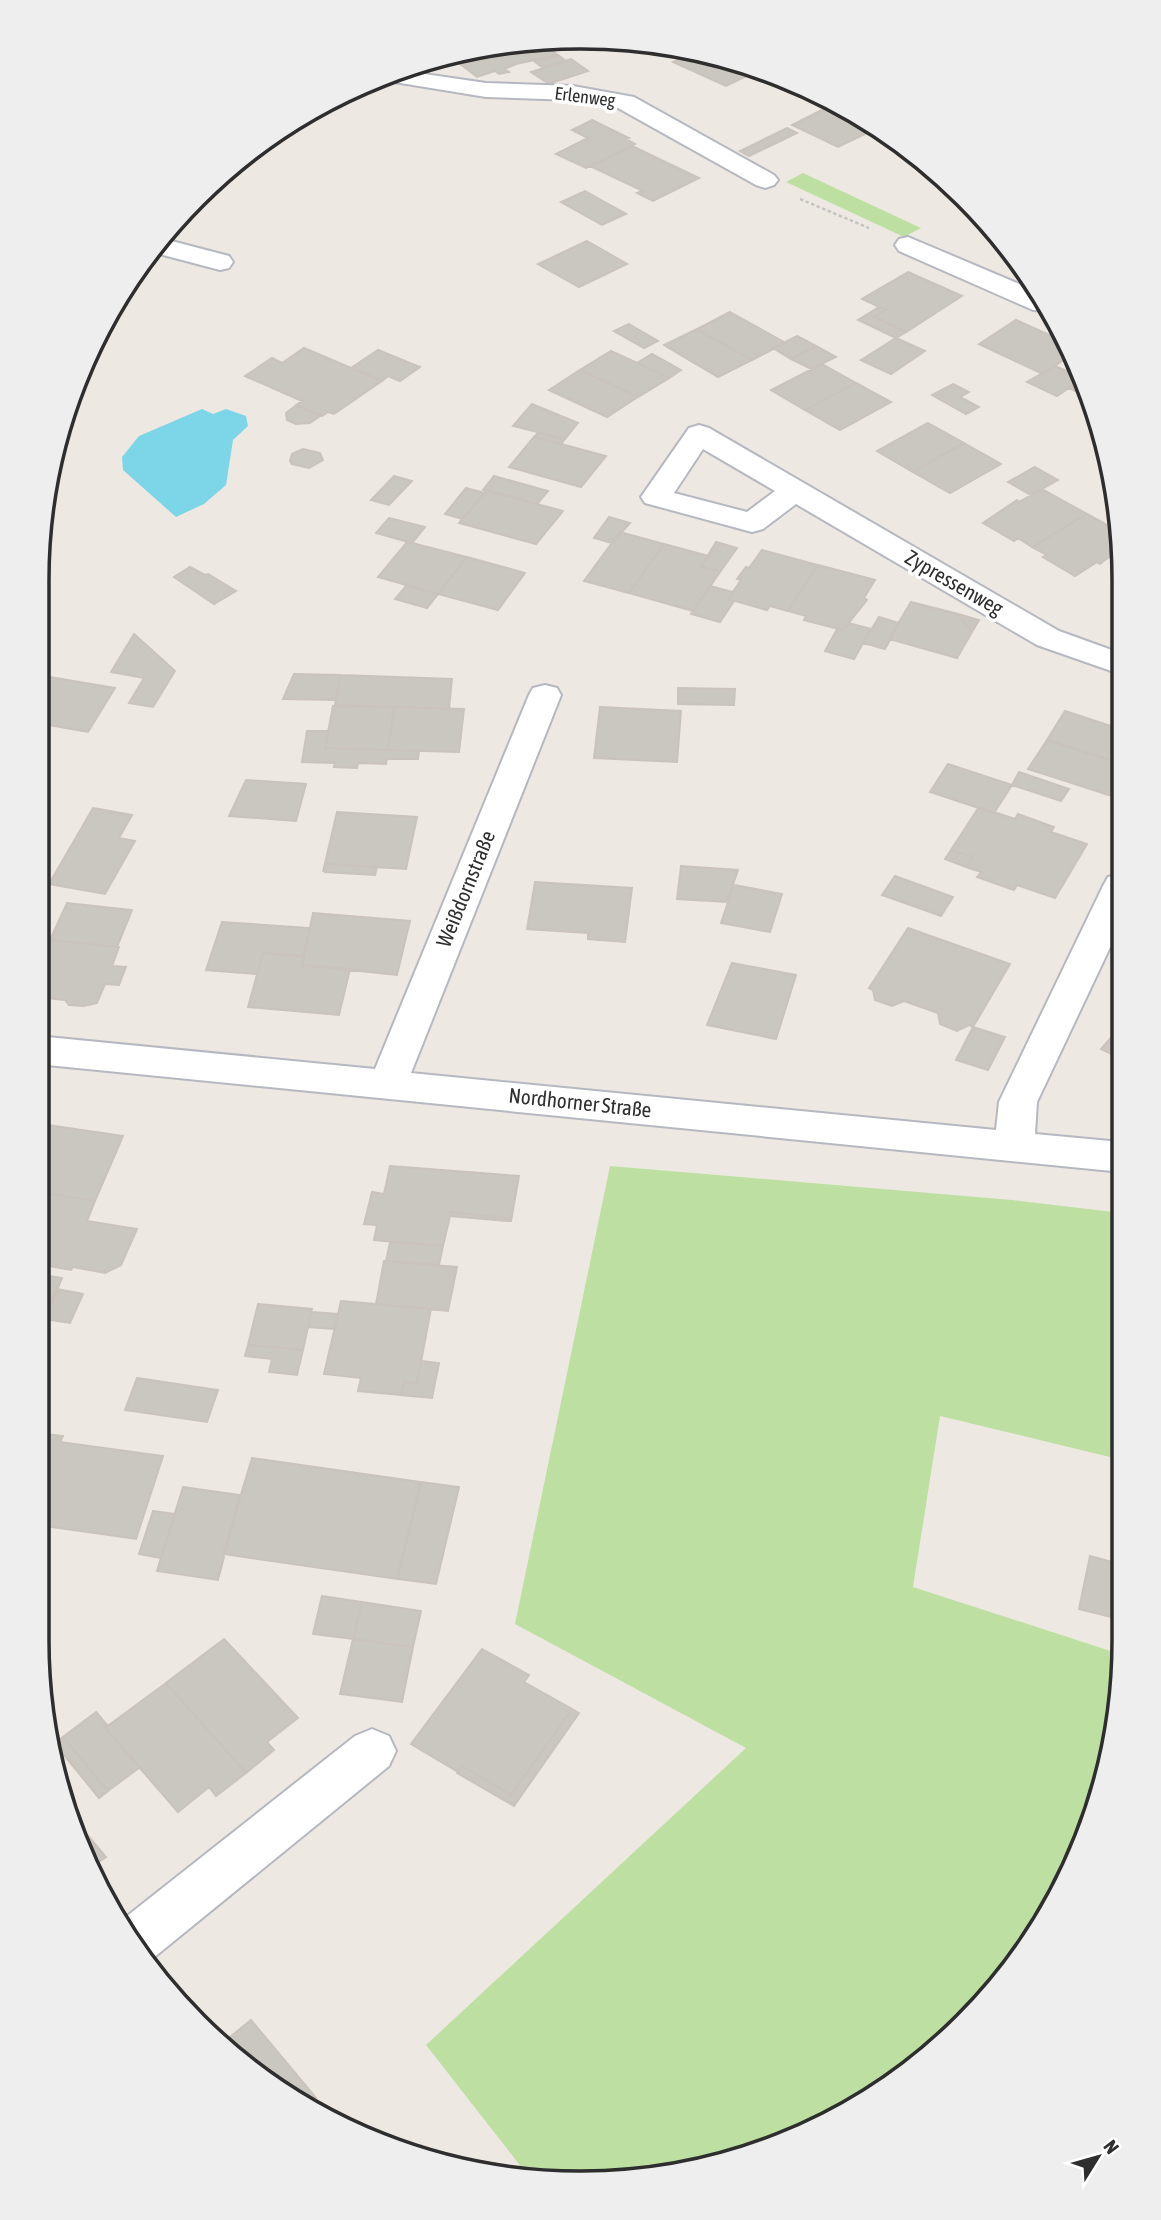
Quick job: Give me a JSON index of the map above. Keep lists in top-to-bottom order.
{
  "streets": {
    "street": [
      "Erlenweg",
      "Zypressenweg",
      "Weißdornstraße",
      "Nordhorner Straße"
    ]
  },
  "crossings": [
    ["Weißdornstraße", "Nordhorner Straße"]
  ],
  "north": "top right"
}
